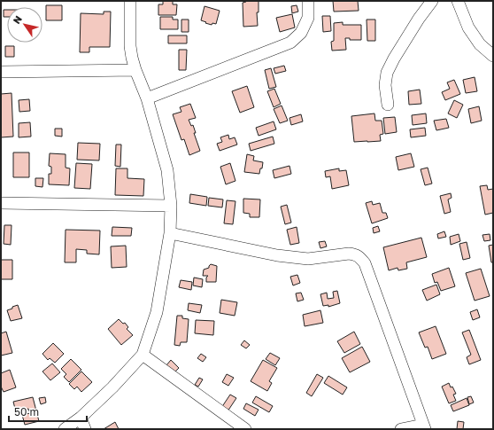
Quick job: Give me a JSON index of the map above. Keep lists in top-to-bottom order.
{
  "scale_bar": "50 m",
  "north": "top left"
}
